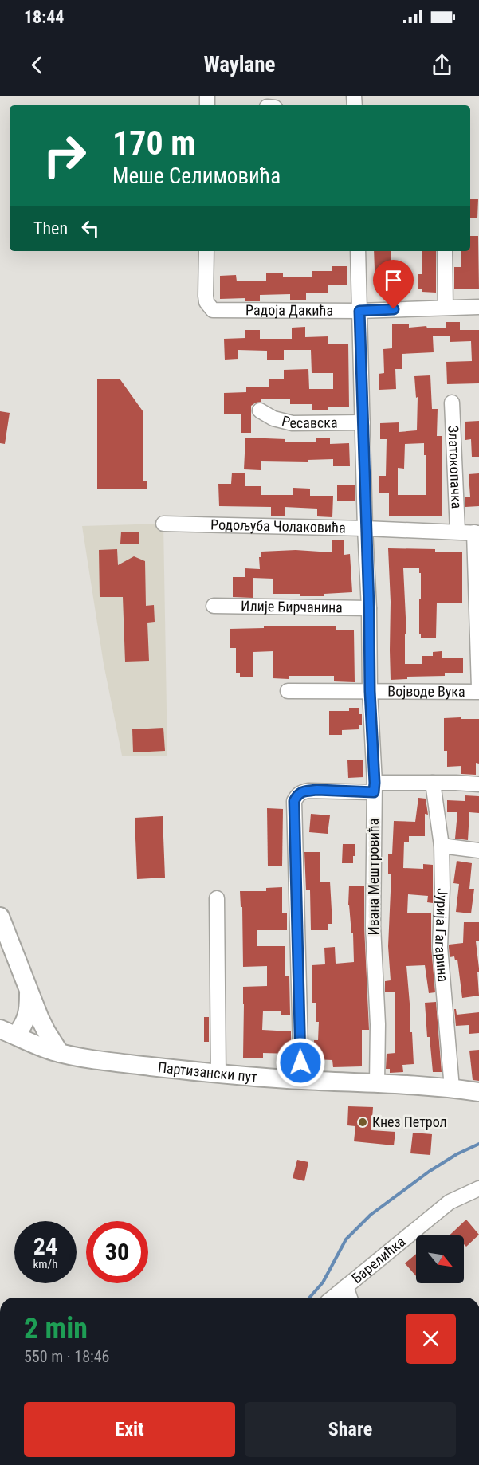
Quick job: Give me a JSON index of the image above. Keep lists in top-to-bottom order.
{
  "streets": {
    "main road": ["Партизански пут"],
    "street": [
      "Радоја Дакића",
      "Ресавска",
      "Златокопачка",
      "Родољуба Чолаковића",
      "Илије Бирчанина",
      "Војводе Вука",
      "Ивана Мештровића",
      "Јурија Гагарина",
      "Барелићка"
    ]
  },
  "crossings": [
    ["Радоја Дакића", "Ивана Мештровића"],
    ["Ресавска", "Ивана Мештровића"],
    ["Златокопачка", "Родољуба Чолаковића"],
    ["Родољуба Чолаковића", "Ивана Мештровића"],
    ["Илије Бирчанина", "Ивана Мештровића"],
    ["Војводе Вука", "Ивана Мештровића"],
    ["Ивана Мештровића", "Партизански пут"],
    ["Јурија Гагарина", "Партизански пут"]
  ],
  "places": ["Кнез Петрол"],
  "north": "bottom right",
  "page": {
    "status": "18:44",
    "header": "Waylane",
    "turn": ["170 m", "Меше Селимовића"],
    "then": "Then",
    "speed": "24 km/h",
    "limit": "30",
    "heading": ["2 min", "550 m · 18:46"],
    "buttons": ["Exit", "Share"]
  }
}
